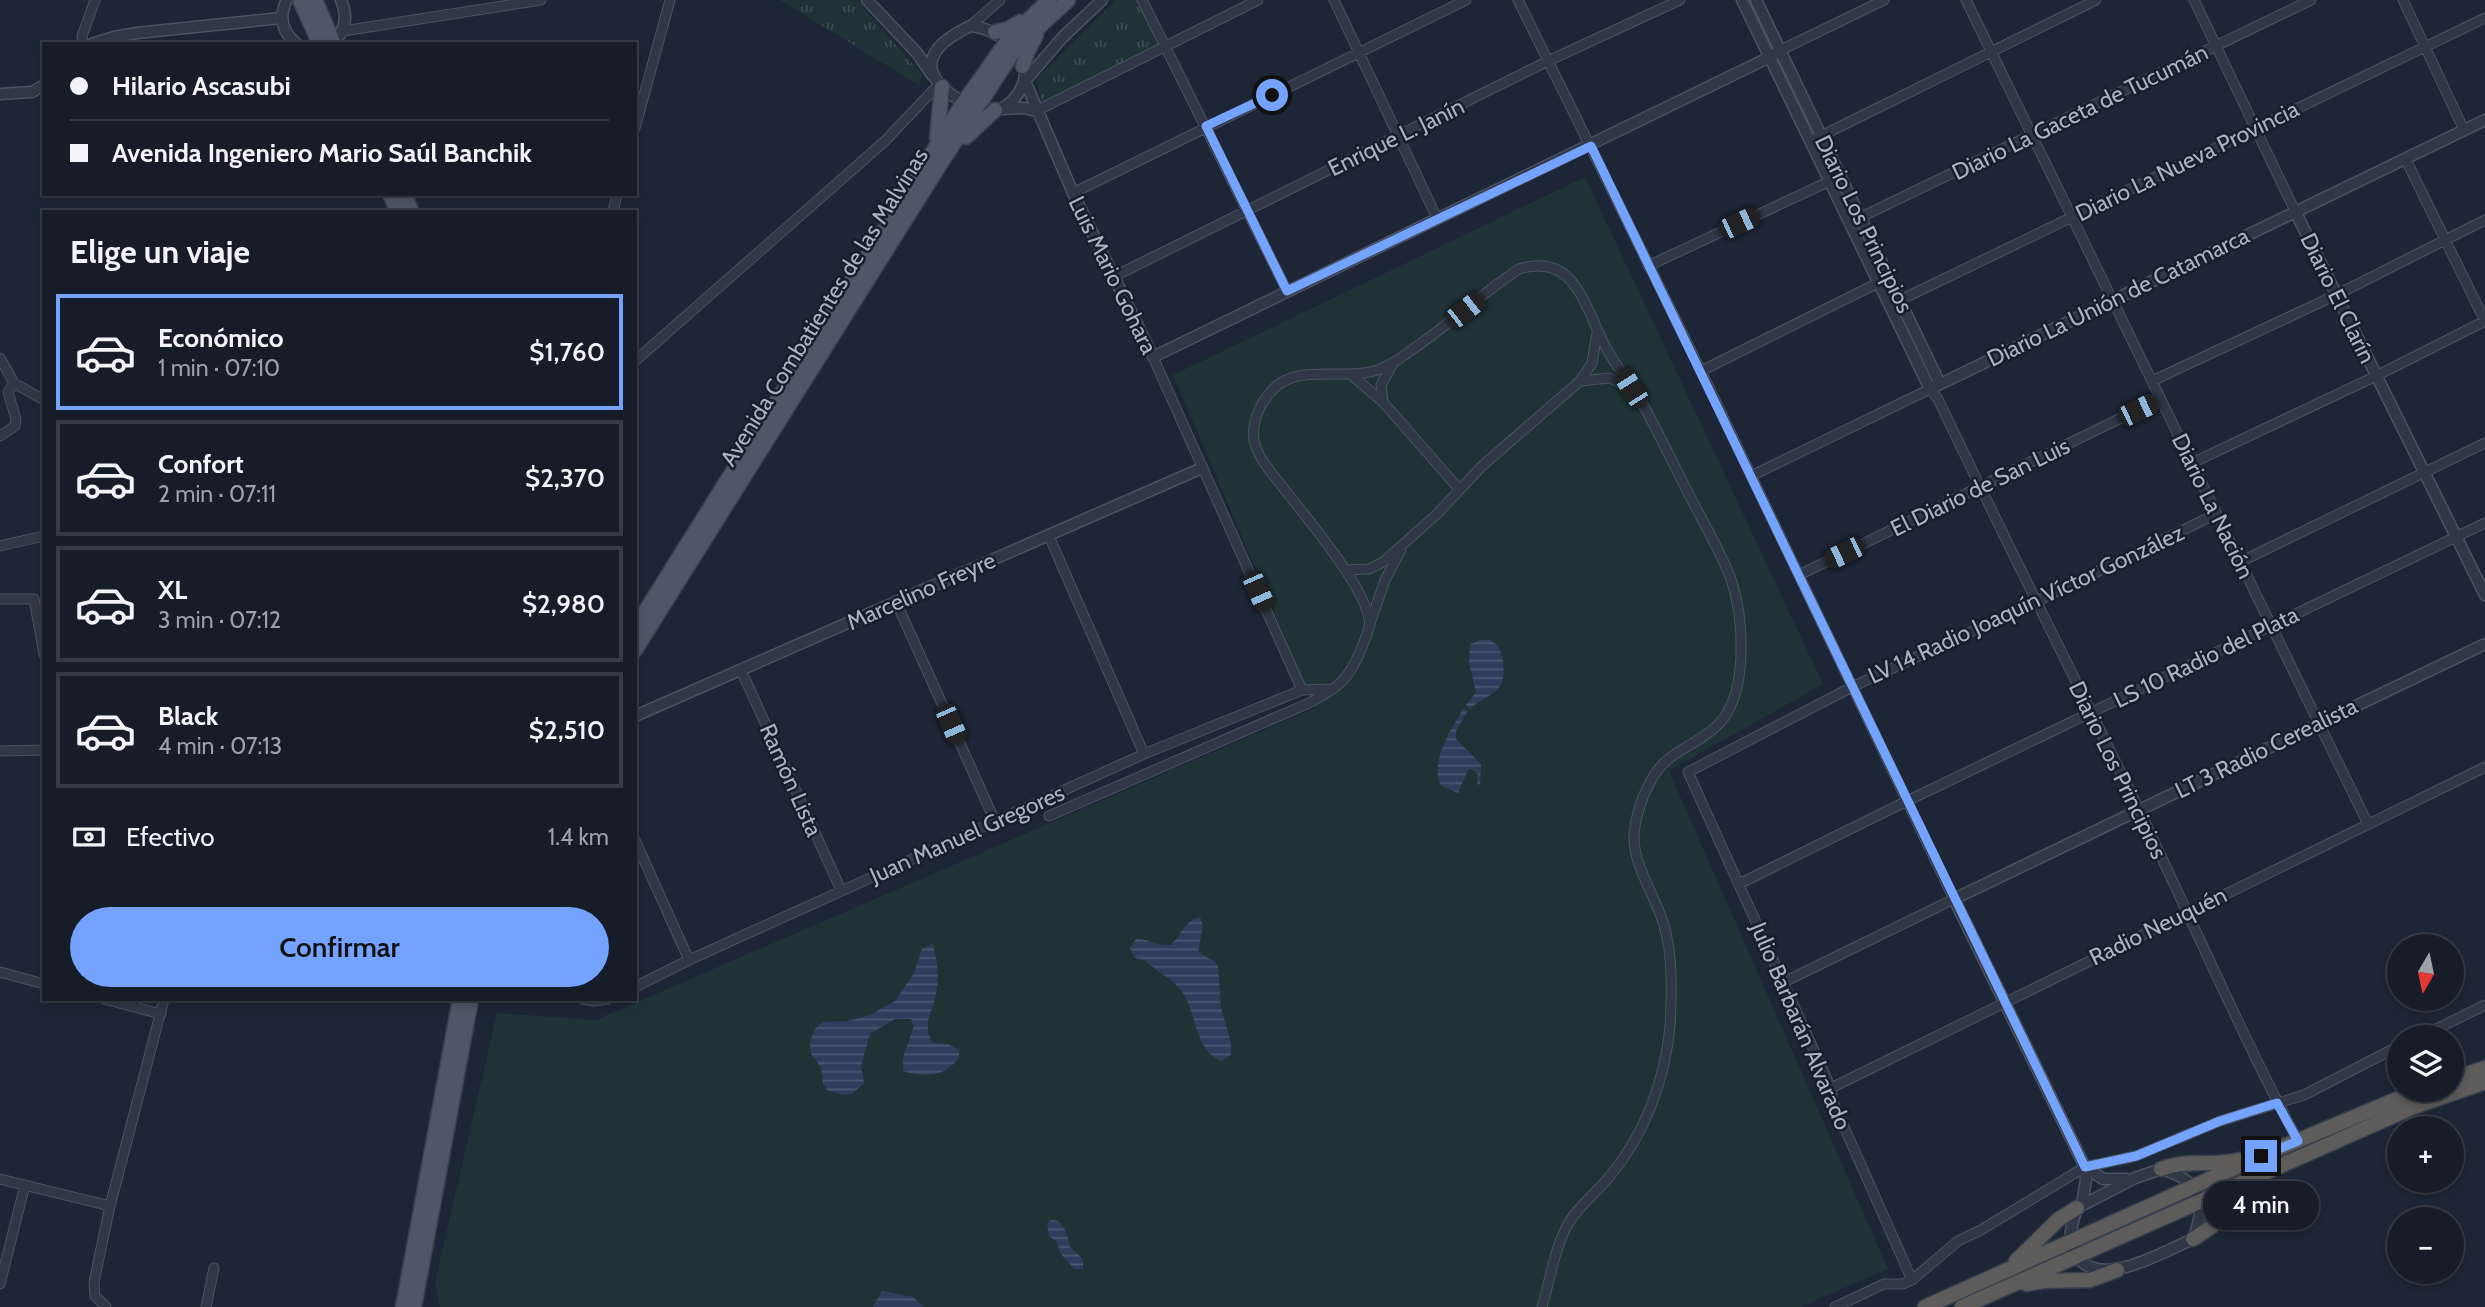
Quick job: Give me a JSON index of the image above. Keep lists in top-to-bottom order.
{
  "streets": {
    "main road": ["Avenida Combatientes de las Malvinas"],
    "street": [
      "Diario La Gaceta de Tucumán",
      "Enrique L. Janín",
      "Diario La Nueva Provincia",
      "Diario Los Principios",
      "Luis Mario Gohara",
      "Diario La Unión de Catamarca",
      "Diario El Clarín",
      "El Diario de San Luis",
      "Diario La Nación",
      "Marcelino Freyre",
      "LV 14 Radio Joaquín Víctor González",
      "LS 10 Radio del Plata",
      "LT 3 Radio Cerealista",
      "Ramón Lista",
      "Juan Manuel Gregores",
      "Radio Neuquén",
      "Julio Barbarán Alvarado"
    ]
  },
  "crossings": [
    ["Diario La Gaceta de Tucumán", "Diario Los Principios"],
    ["Diario La Gaceta de Tucumán", "Diario El Clarín"],
    ["Diario La Gaceta de Tucumán", "Diario La Nación"],
    ["Enrique L. Janín", "Luis Mario Gohara"],
    ["Diario La Nueva Provincia", "Diario Los Principios"],
    ["Diario La Nueva Provincia", "Diario El Clarín"],
    ["Diario La Nueva Provincia", "Diario La Nación"],
    ["Diario Los Principios", "Diario La Unión de Catamarca"],
    ["Diario Los Principios", "El Diario de San Luis"],
    ["Diario Los Principios", "LV 14 Radio Joaquín Víctor González"],
    ["Diario Los Principios", "LS 10 Radio del Plata"],
    ["Diario Los Principios", "LT 3 Radio Cerealista"],
    ["Diario Los Principios", "Radio Neuquén"],
    ["Luis Mario Gohara", "Avenida Combatientes de las Malvinas"],
    ["Luis Mario Gohara", "Marcelino Freyre"],
    ["Luis Mario Gohara", "Juan Manuel Gregores"],
    ["Diario La Unión de Catamarca", "Diario El Clarín"],
    ["Diario La Unión de Catamarca", "Diario La Nación"],
    ["Diario El Clarín", "LS 10 Radio del Plata"],
    ["El Diario de San Luis", "Diario La Nación"],
    ["Diario La Nación", "LV 14 Radio Joaquín Víctor González"],
    ["Diario La Nación", "LS 10 Radio del Plata"],
    ["Diario La Nación", "LT 3 Radio Cerealista"],
    ["Diario La Nación", "Radio Neuquén"],
    ["Marcelino Freyre", "Ramón Lista"],
    ["LV 14 Radio Joaquín Víctor González", "Julio Barbarán Alvarado"],
    ["LS 10 Radio del Plata", "Julio Barbarán Alvarado"],
    ["LT 3 Radio Cerealista", "Julio Barbarán Alvarado"],
    ["Ramón Lista", "Juan Manuel Gregores"],
    ["Radio Neuquén", "Julio Barbarán Alvarado"]
  ],
  "north": "bottom",
  "page": {
    "banner": ["Hilario Ascasubi", "Avenida Ingeniero Mario Saúl Banchik"],
    "heading": "Elige un viaje",
    "list": [
      {
        "name": "Económico",
        "note": "1 min · 07:10",
        "value": "$1,760"
      },
      {
        "name": "Confort",
        "note": "2 min · 07:11",
        "value": "$2,370"
      },
      {
        "name": "XL",
        "note": "3 min · 07:12",
        "value": "$2,980"
      },
      {
        "name": "Black",
        "note": "4 min · 07:13",
        "value": "$2,510"
      }
    ],
    "pay": ["Efectivo", "1.4 km"],
    "buttons": "Confirmar",
    "map_buttons": ["+", "−"],
    "bubble": "4 min"
  }
}
